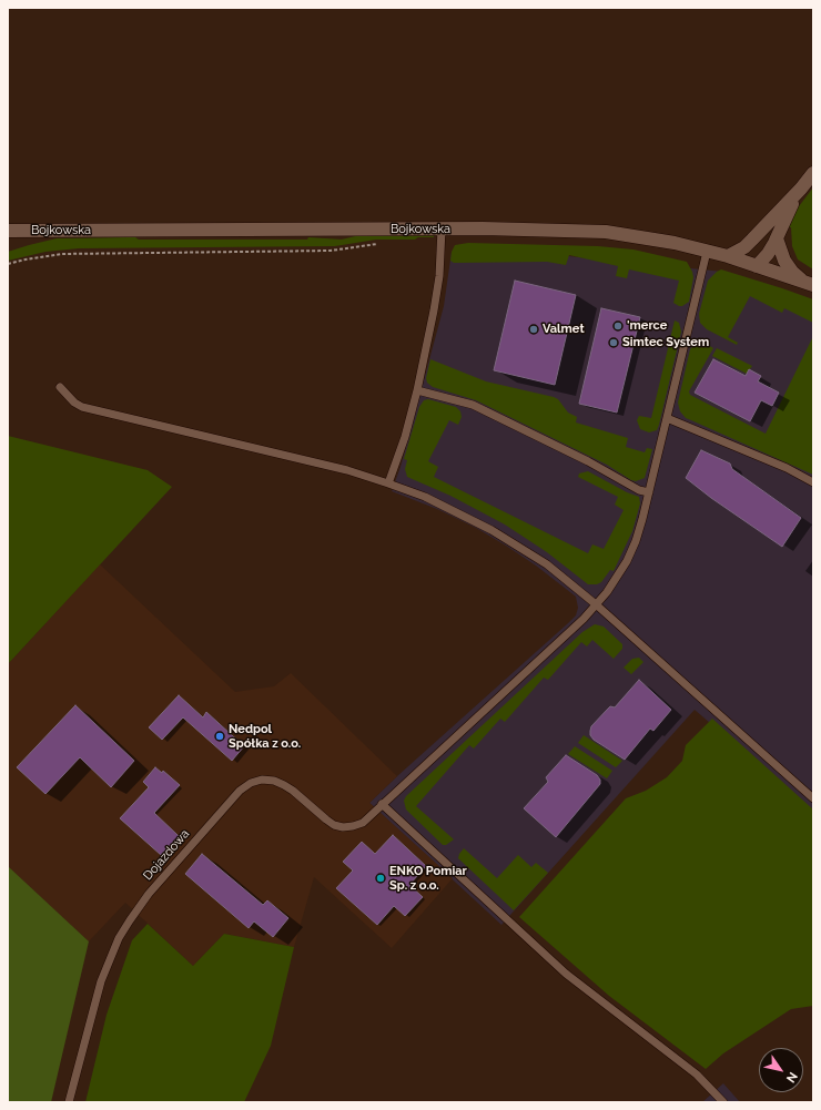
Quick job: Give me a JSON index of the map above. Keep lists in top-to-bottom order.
{
  "streets": {
    "street": ["Bojkowska"],
    "lane": ["Dojazdowa"]
  },
  "crossings": [
    ["Bojkowska", "Dojazdowa"]
  ],
  "places": [
    "'merce",
    "Valmet",
    "Simtec System",
    "Nedpol Spółka z o.o.",
    "ENKO Pomiar Sp. z o.o."
  ],
  "north": "bottom right"
}
